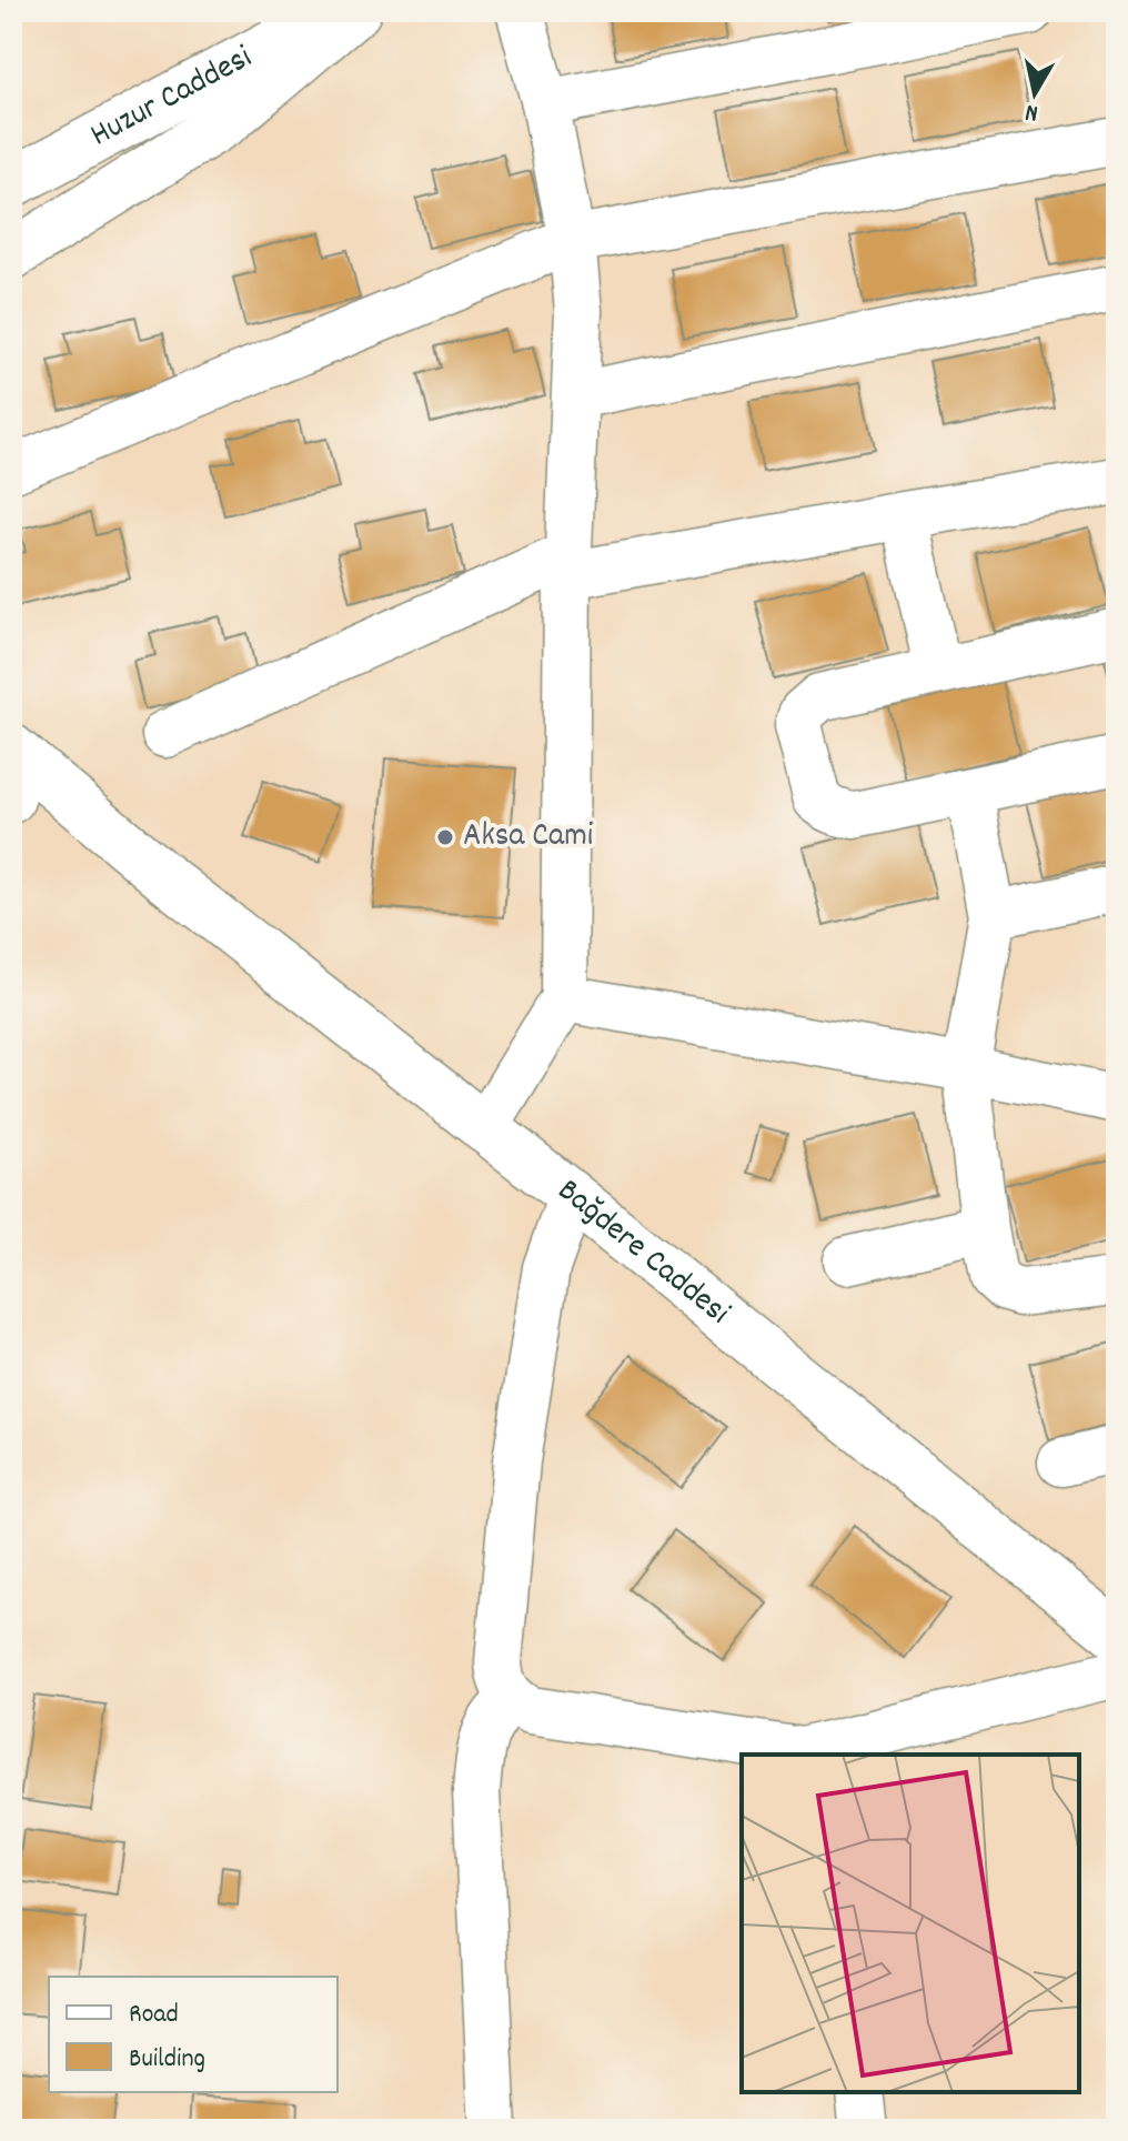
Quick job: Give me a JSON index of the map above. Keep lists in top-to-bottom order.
{
  "streets": {
    "main road": ["Huzur Caddesi", "Bağdere Caddesi"]
  },
  "places": ["Aksa Cami"],
  "legend": ["Road", "Building"],
  "north": "bottom"
}
